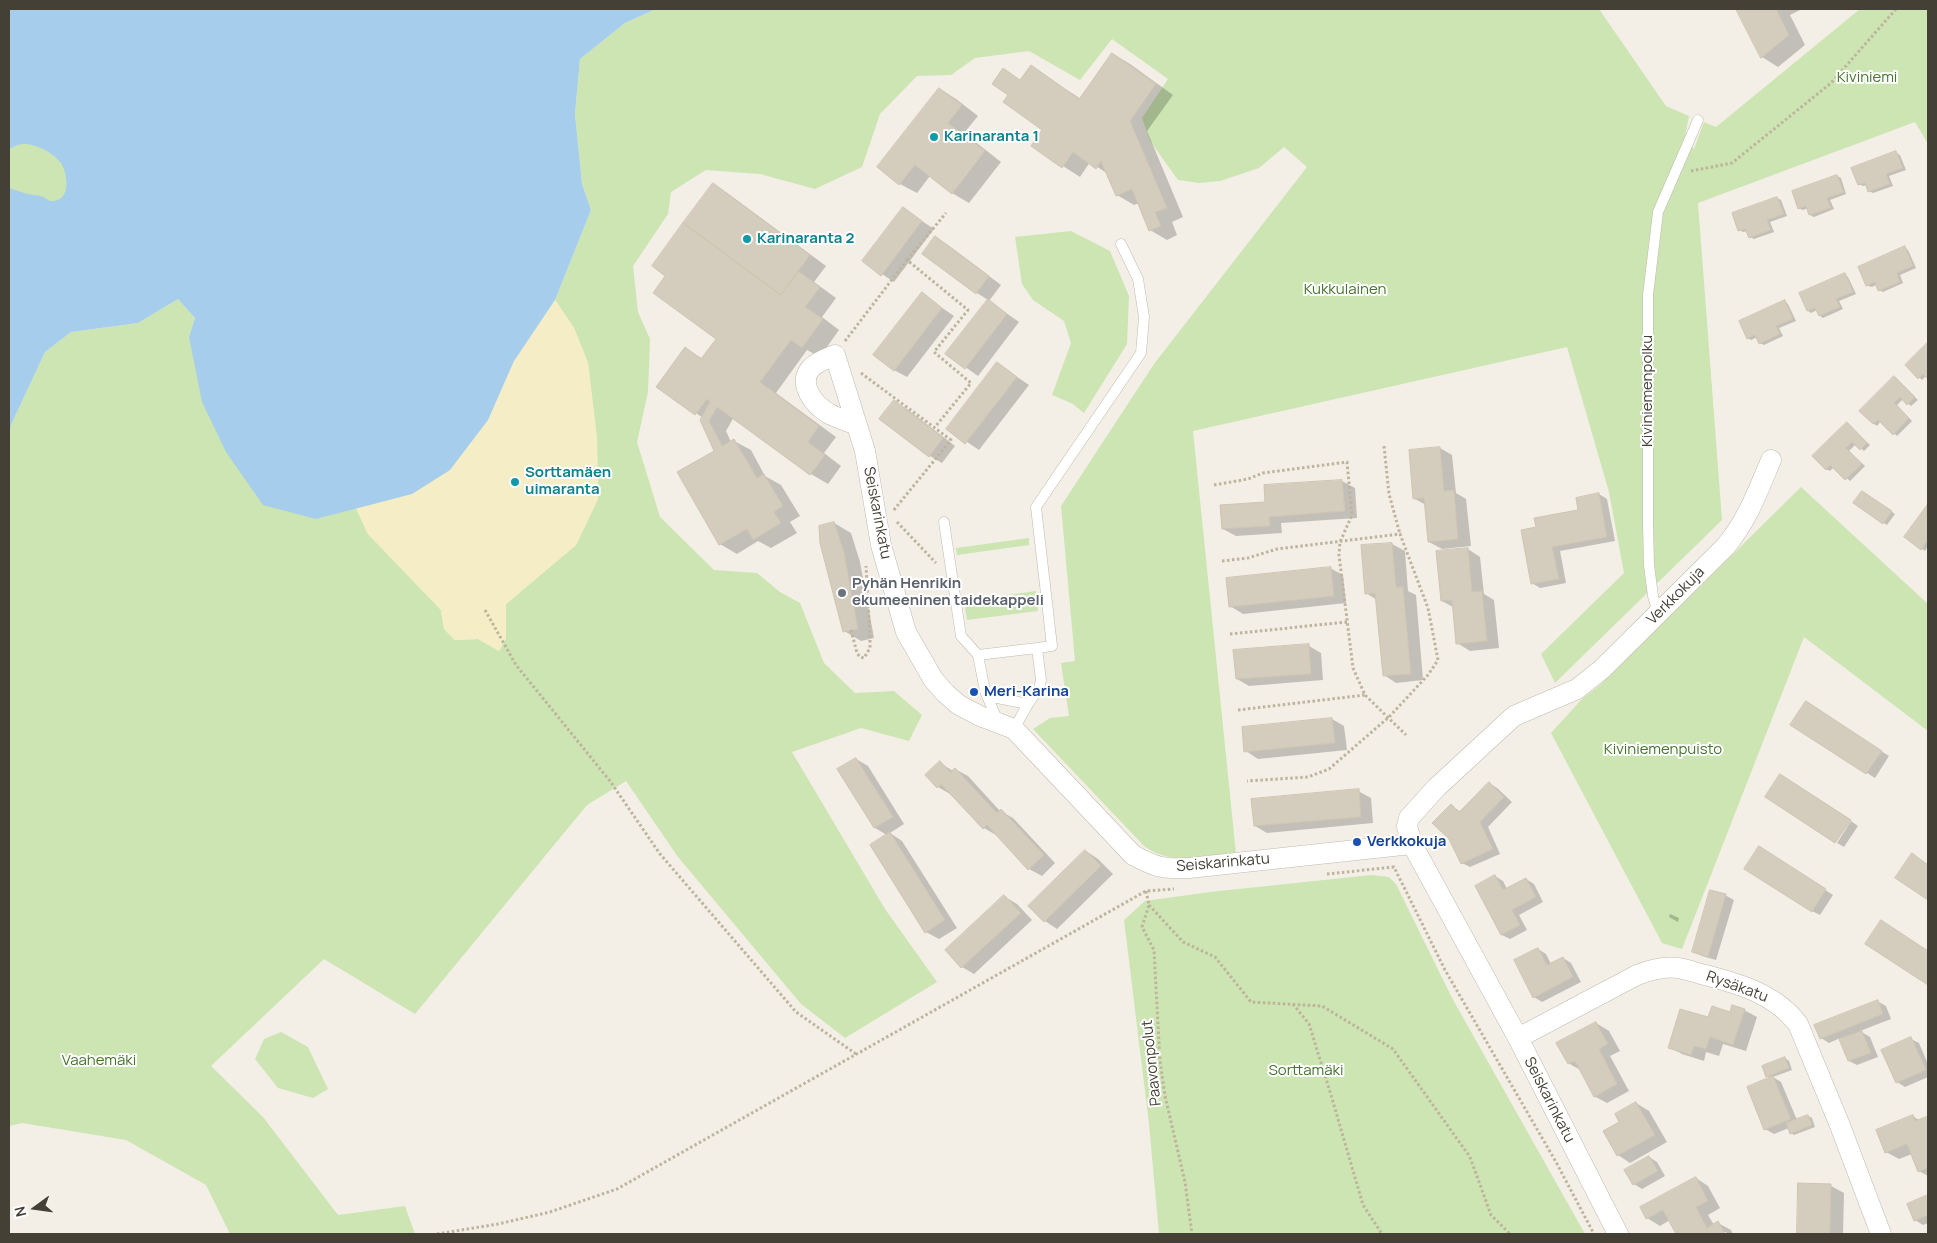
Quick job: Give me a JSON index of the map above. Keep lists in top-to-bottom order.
{
  "streets": {
    "street": ["Seiskarinkatu", "Verkkokuja", "Rysäkatu"],
    "lane": ["Kiviniemenpolku"],
    "path": ["Paavonpolut"]
  },
  "crossings": [
    ["Kiviniemenpolku", "Verkkokuja"],
    ["Seiskarinkatu", "Verkkokuja"],
    ["Seiskarinkatu", "Rysäkatu"]
  ],
  "parks": [
    "Kiviniemi",
    "Kukkulainen",
    "Kiviniemenpuisto",
    "Vaahemäki",
    "Sorttamäki"
  ],
  "places": [
    "Karinaranta 1",
    "Karinaranta 2",
    "Sorttamäen uimaranta",
    "Pyhän Henrikin ekumeeninen taidekappeli",
    "Meri-Karina",
    "Verkkokuja"
  ],
  "north": "left"
}
